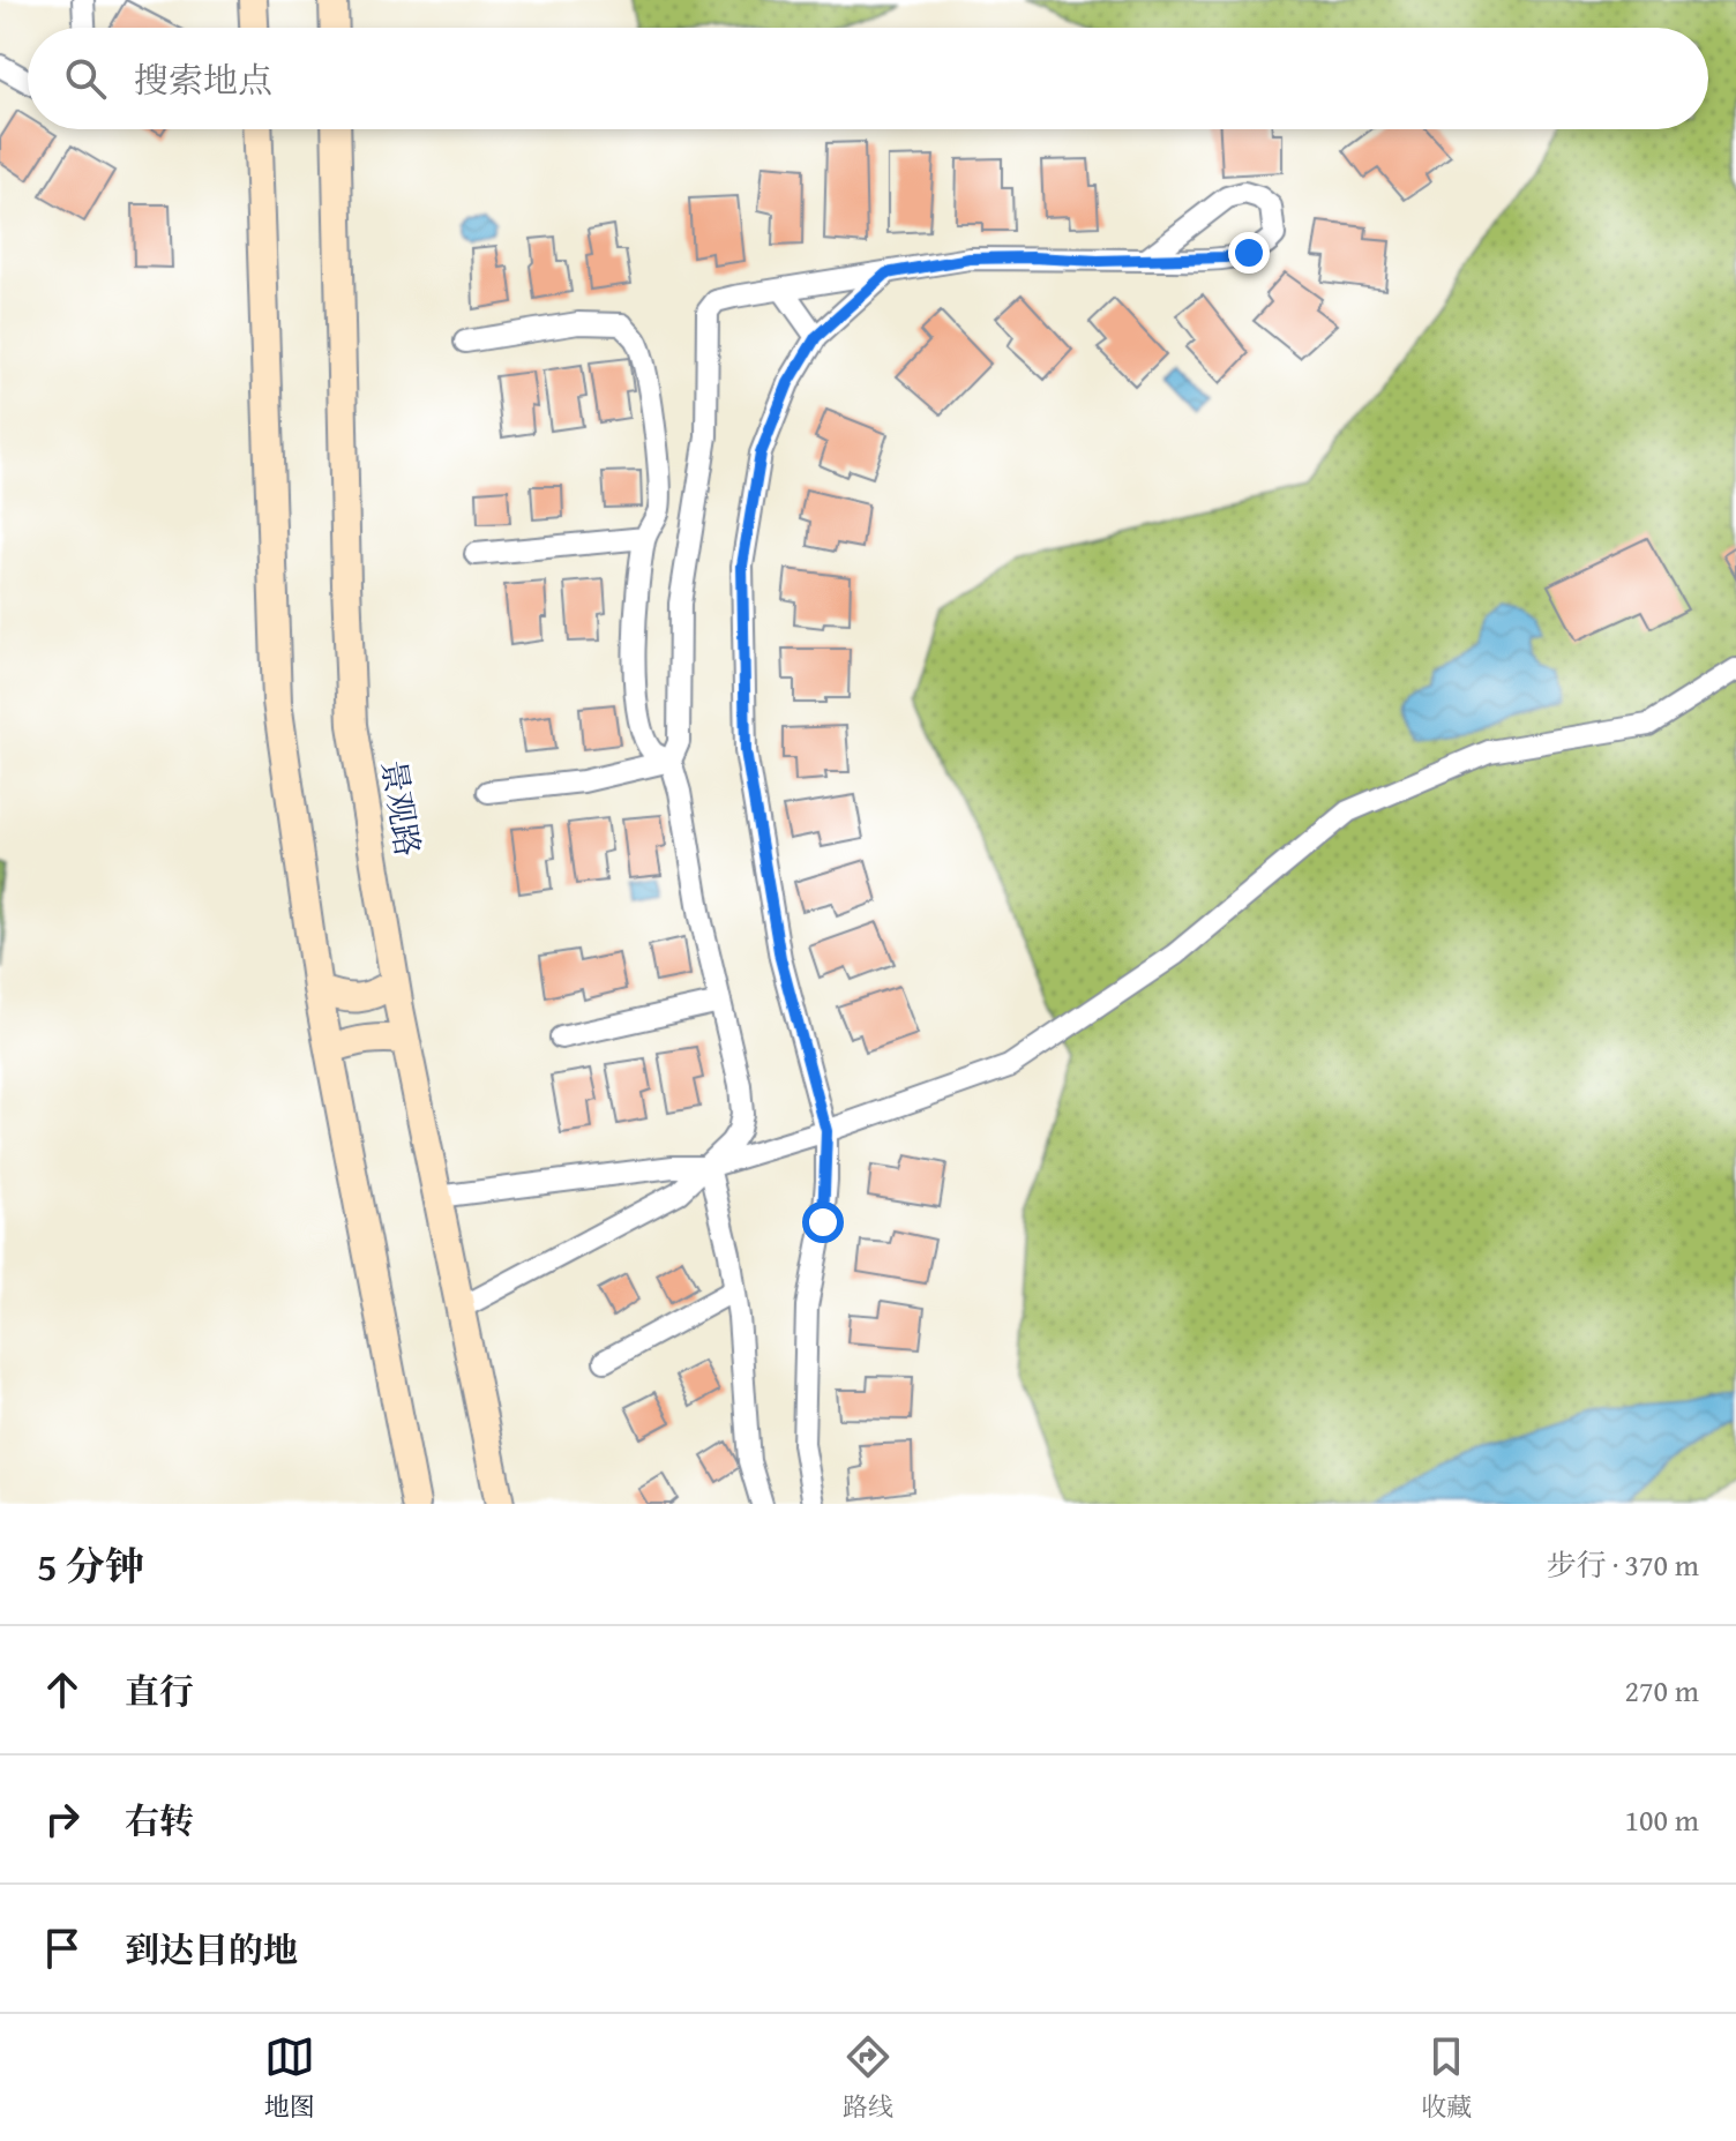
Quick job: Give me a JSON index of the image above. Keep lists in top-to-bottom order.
{
  "streets": {
    "street": ["景观路"]
  },
  "page": {
    "search": "搜索地点",
    "heading": ["5 分钟", "步行 · 370 m"],
    "list": [
      ["直行", "270 m"],
      ["右转", "100 m"],
      "到达目的地"
    ],
    "nav": ["地图", "路线", "收藏"]
  }
}
